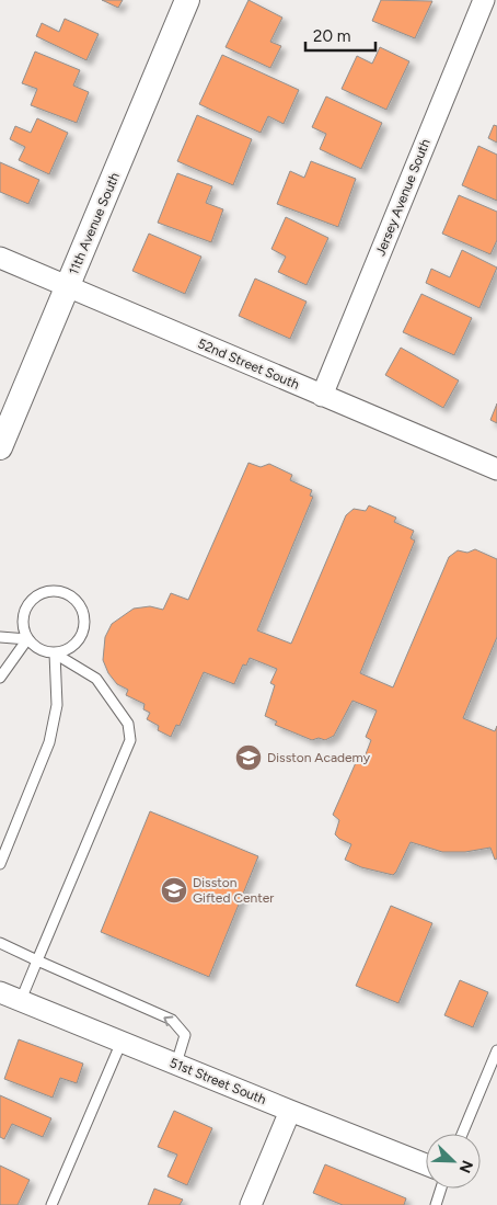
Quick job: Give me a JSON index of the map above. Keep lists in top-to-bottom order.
{
  "streets": {
    "street": [
      "Jersey Avenue South",
      "11th Avenue South",
      "52nd Street South",
      "51st Street South"
    ]
  },
  "crossings": [
    ["Jersey Avenue South", "52nd Street South"],
    ["11th Avenue South", "52nd Street South"]
  ],
  "places": {
    "school or university": ["Disston Academy", "Disston Gifted Center"]
  },
  "scale_bar": "20 m",
  "north": "bottom right"
}
